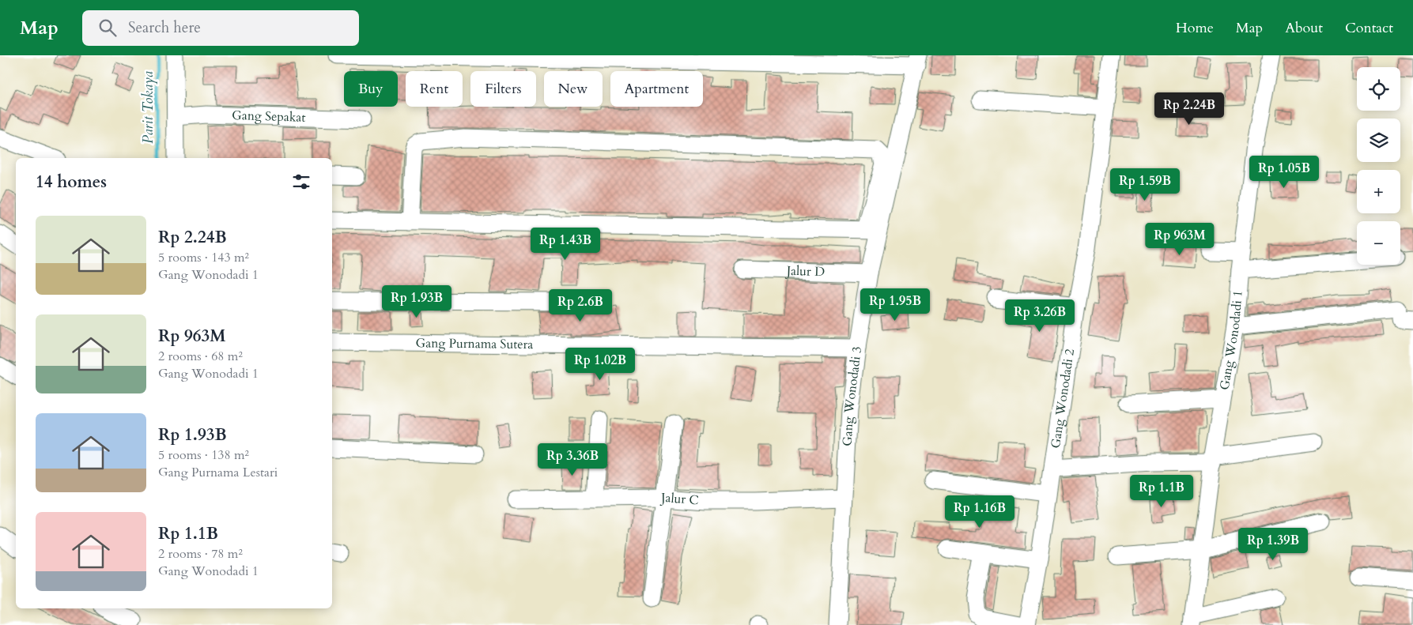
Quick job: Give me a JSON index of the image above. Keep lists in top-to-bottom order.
{
  "streets": {
    "street": [
      "Gang Sepakat",
      "Jalur D",
      "Gang Wonodadi 1",
      "Gang Purnama Sutera",
      "Gang Wonodadi 3",
      "Gang Wonodadi 2",
      "Jalur C"
    ]
  },
  "crossings": [
    ["Jalur D", "Gang Wonodadi 3"],
    ["Gang Purnama Sutera", "Gang Wonodadi 3"],
    ["Gang Wonodadi 3", "Jalur C"]
  ],
  "water": ["Parit Tokaya"],
  "page": {
    "header": "Map",
    "search": "Search here",
    "nav": [
      "Home",
      "Map",
      "About",
      "Contact"
    ],
    "map_buttons": ["+", "−"],
    "chip": [
      "Buy",
      "Rent",
      "Filters",
      "New",
      "Apartment"
    ],
    "price": [
      "Rp 2.24B",
      "Rp 1.05B",
      "Rp 1.59B",
      "Rp 963M",
      "Rp 1.43B",
      "Rp 1.93B",
      "Rp 1.95B",
      "Rp 2.6B",
      "Rp 3.26B",
      "Rp 1.02B",
      "Rp 3.36B",
      "Rp 1.1B",
      "Rp 1.16B",
      "Rp 1.39B"
    ],
    "heading": "14 homes",
    "list": [
      {
        "name": "Rp 2.24B",
        "note": "5 rooms · 143 m² · Gang Wonodadi 1"
      },
      {
        "name": "Rp 963M",
        "note": "2 rooms · 68 m² · Gang Wonodadi 1"
      },
      {
        "name": "Rp 1.93B",
        "note": "5 rooms · 138 m² · Gang Purnama Lestari"
      },
      {
        "name": "Rp 1.1B",
        "note": "2 rooms · 78 m² · Gang Wonodadi 1"
      }
    ]
  }
}
